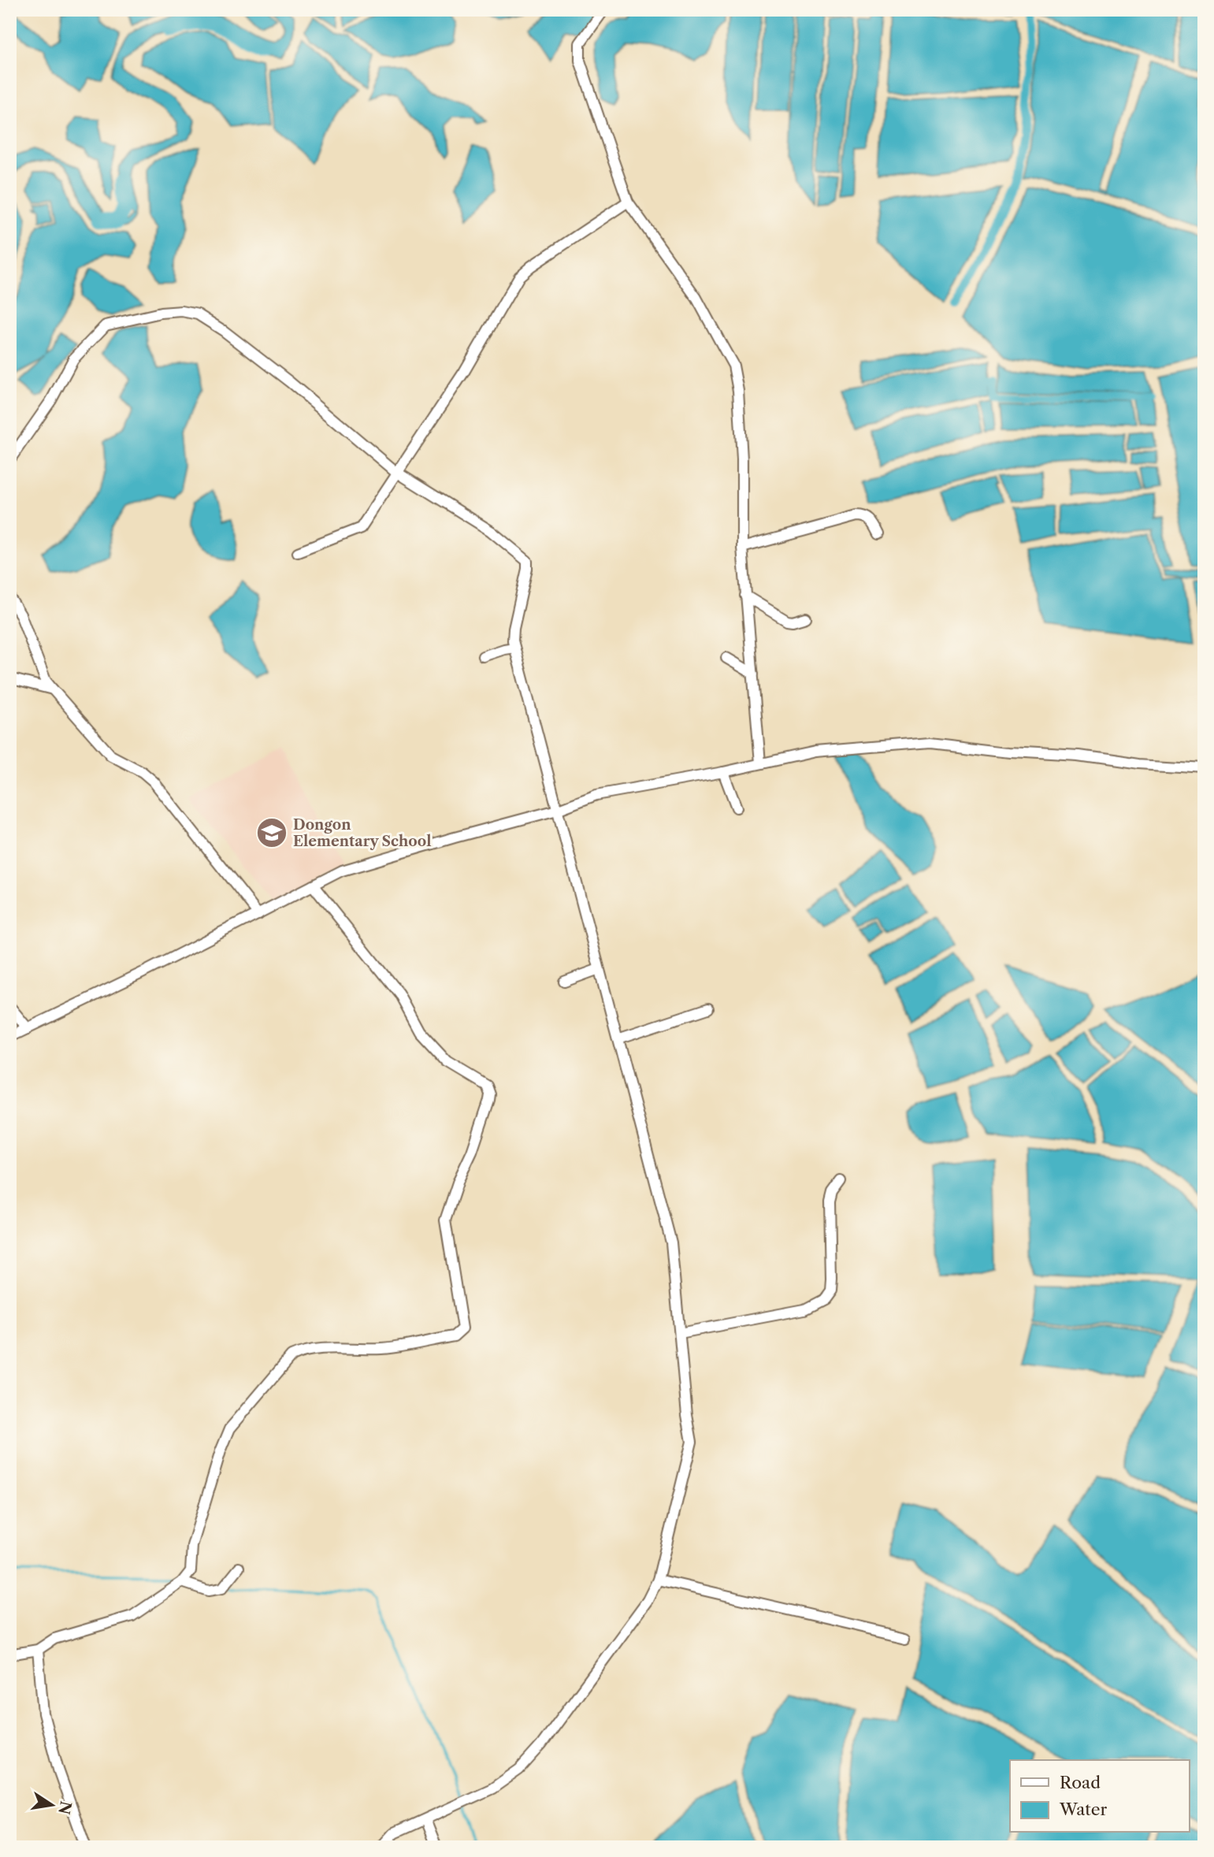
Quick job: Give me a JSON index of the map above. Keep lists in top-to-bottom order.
{
  "places": {
    "school or university": ["Dongon Elementary School"]
  },
  "legend": ["Road", "Water"],
  "north": "right"
}
